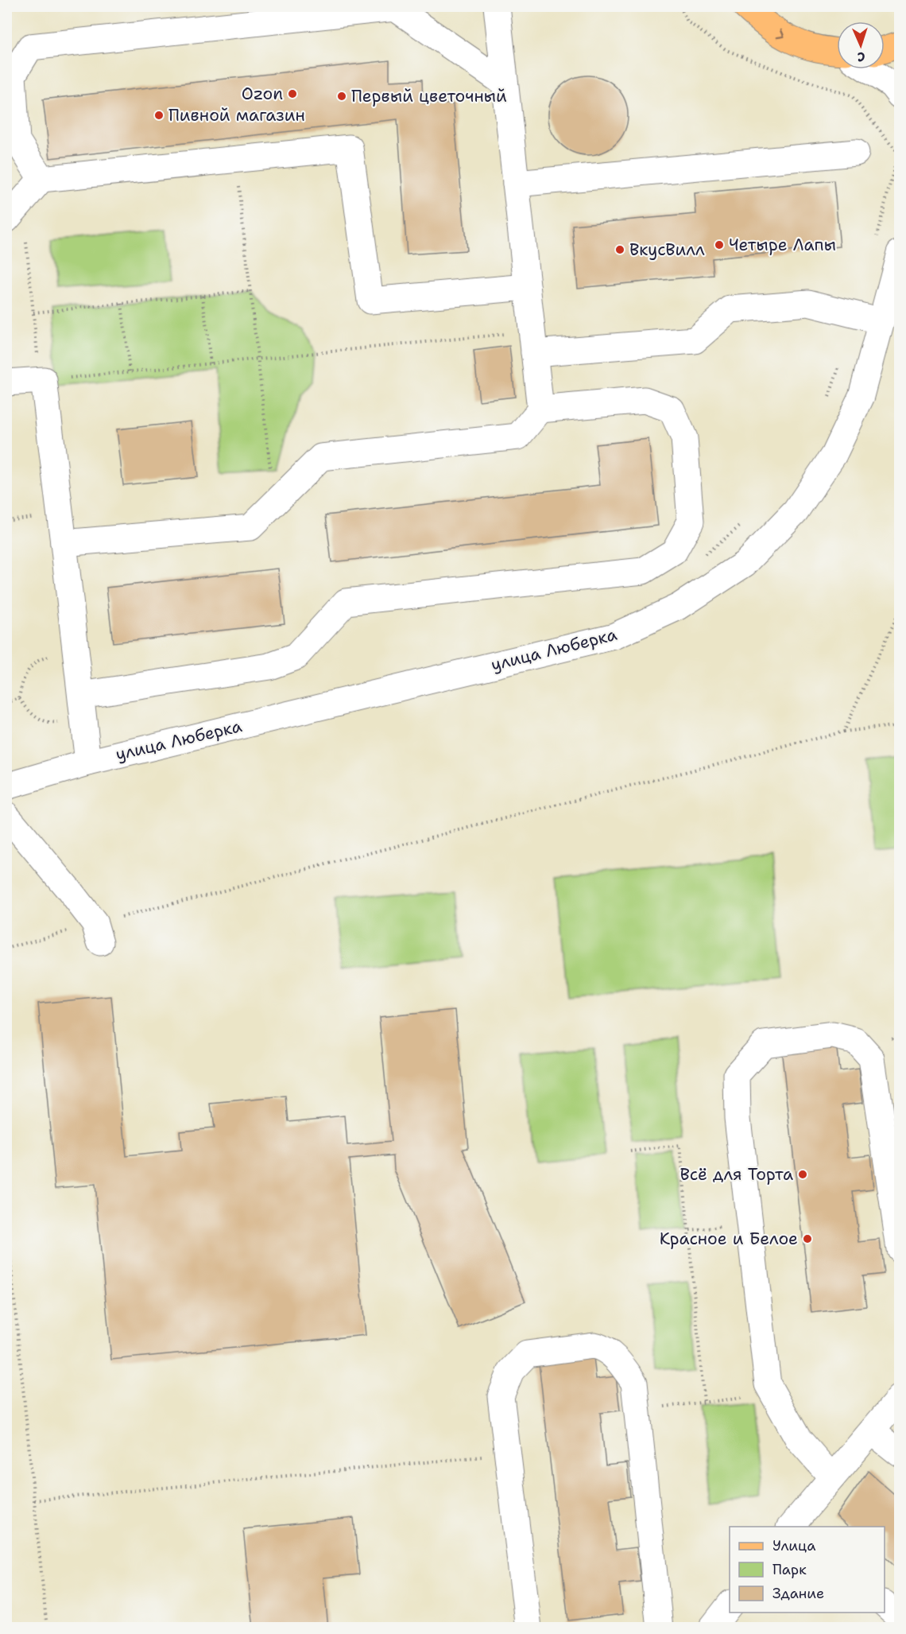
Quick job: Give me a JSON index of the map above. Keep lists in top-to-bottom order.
{
  "streets": {
    "street": ["улица Люберка"]
  },
  "places": [
    "Ozon",
    "Первый цветочный",
    "Пивной магазин",
    "Четыре Лапы",
    "ВкусВилл",
    "Всё для Торта",
    "Красное и Белое"
  ],
  "legend": ["Улица", "Парк", "Здание"],
  "north": "bottom"
}
